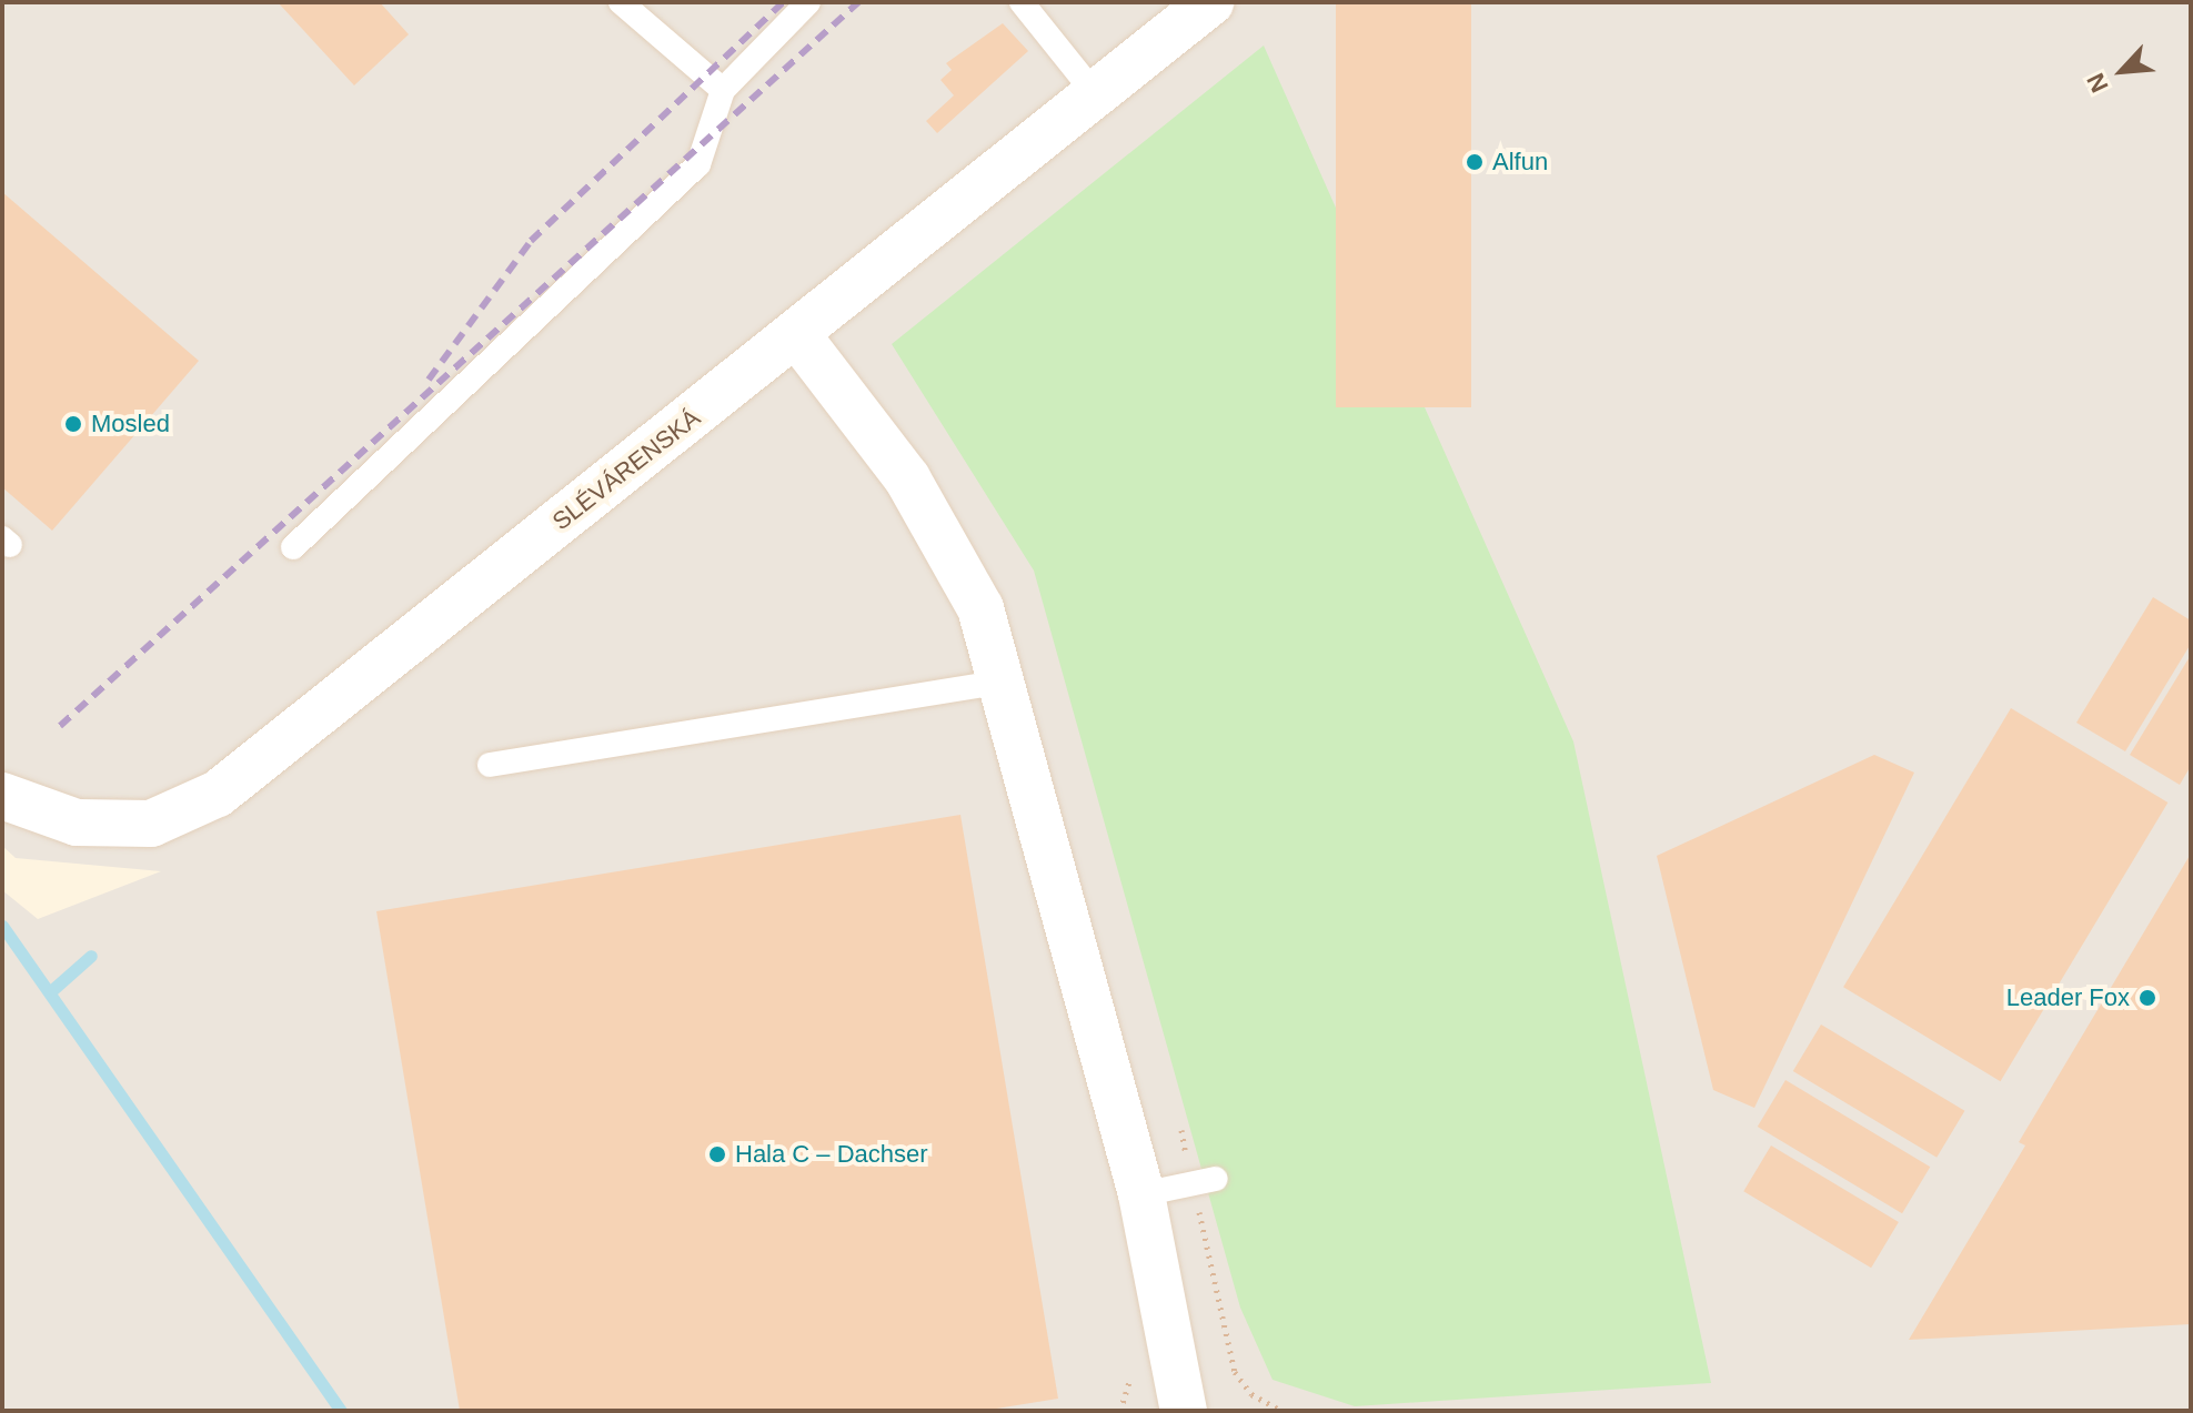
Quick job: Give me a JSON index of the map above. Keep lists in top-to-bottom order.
{
  "streets": {
    "street": ["SLÉVÁRENSKÁ"]
  },
  "places": [
    "Alfun",
    "Mosled",
    "Leader Fox",
    "Hala C – Dachser"
  ],
  "north": "bottom left"
}
